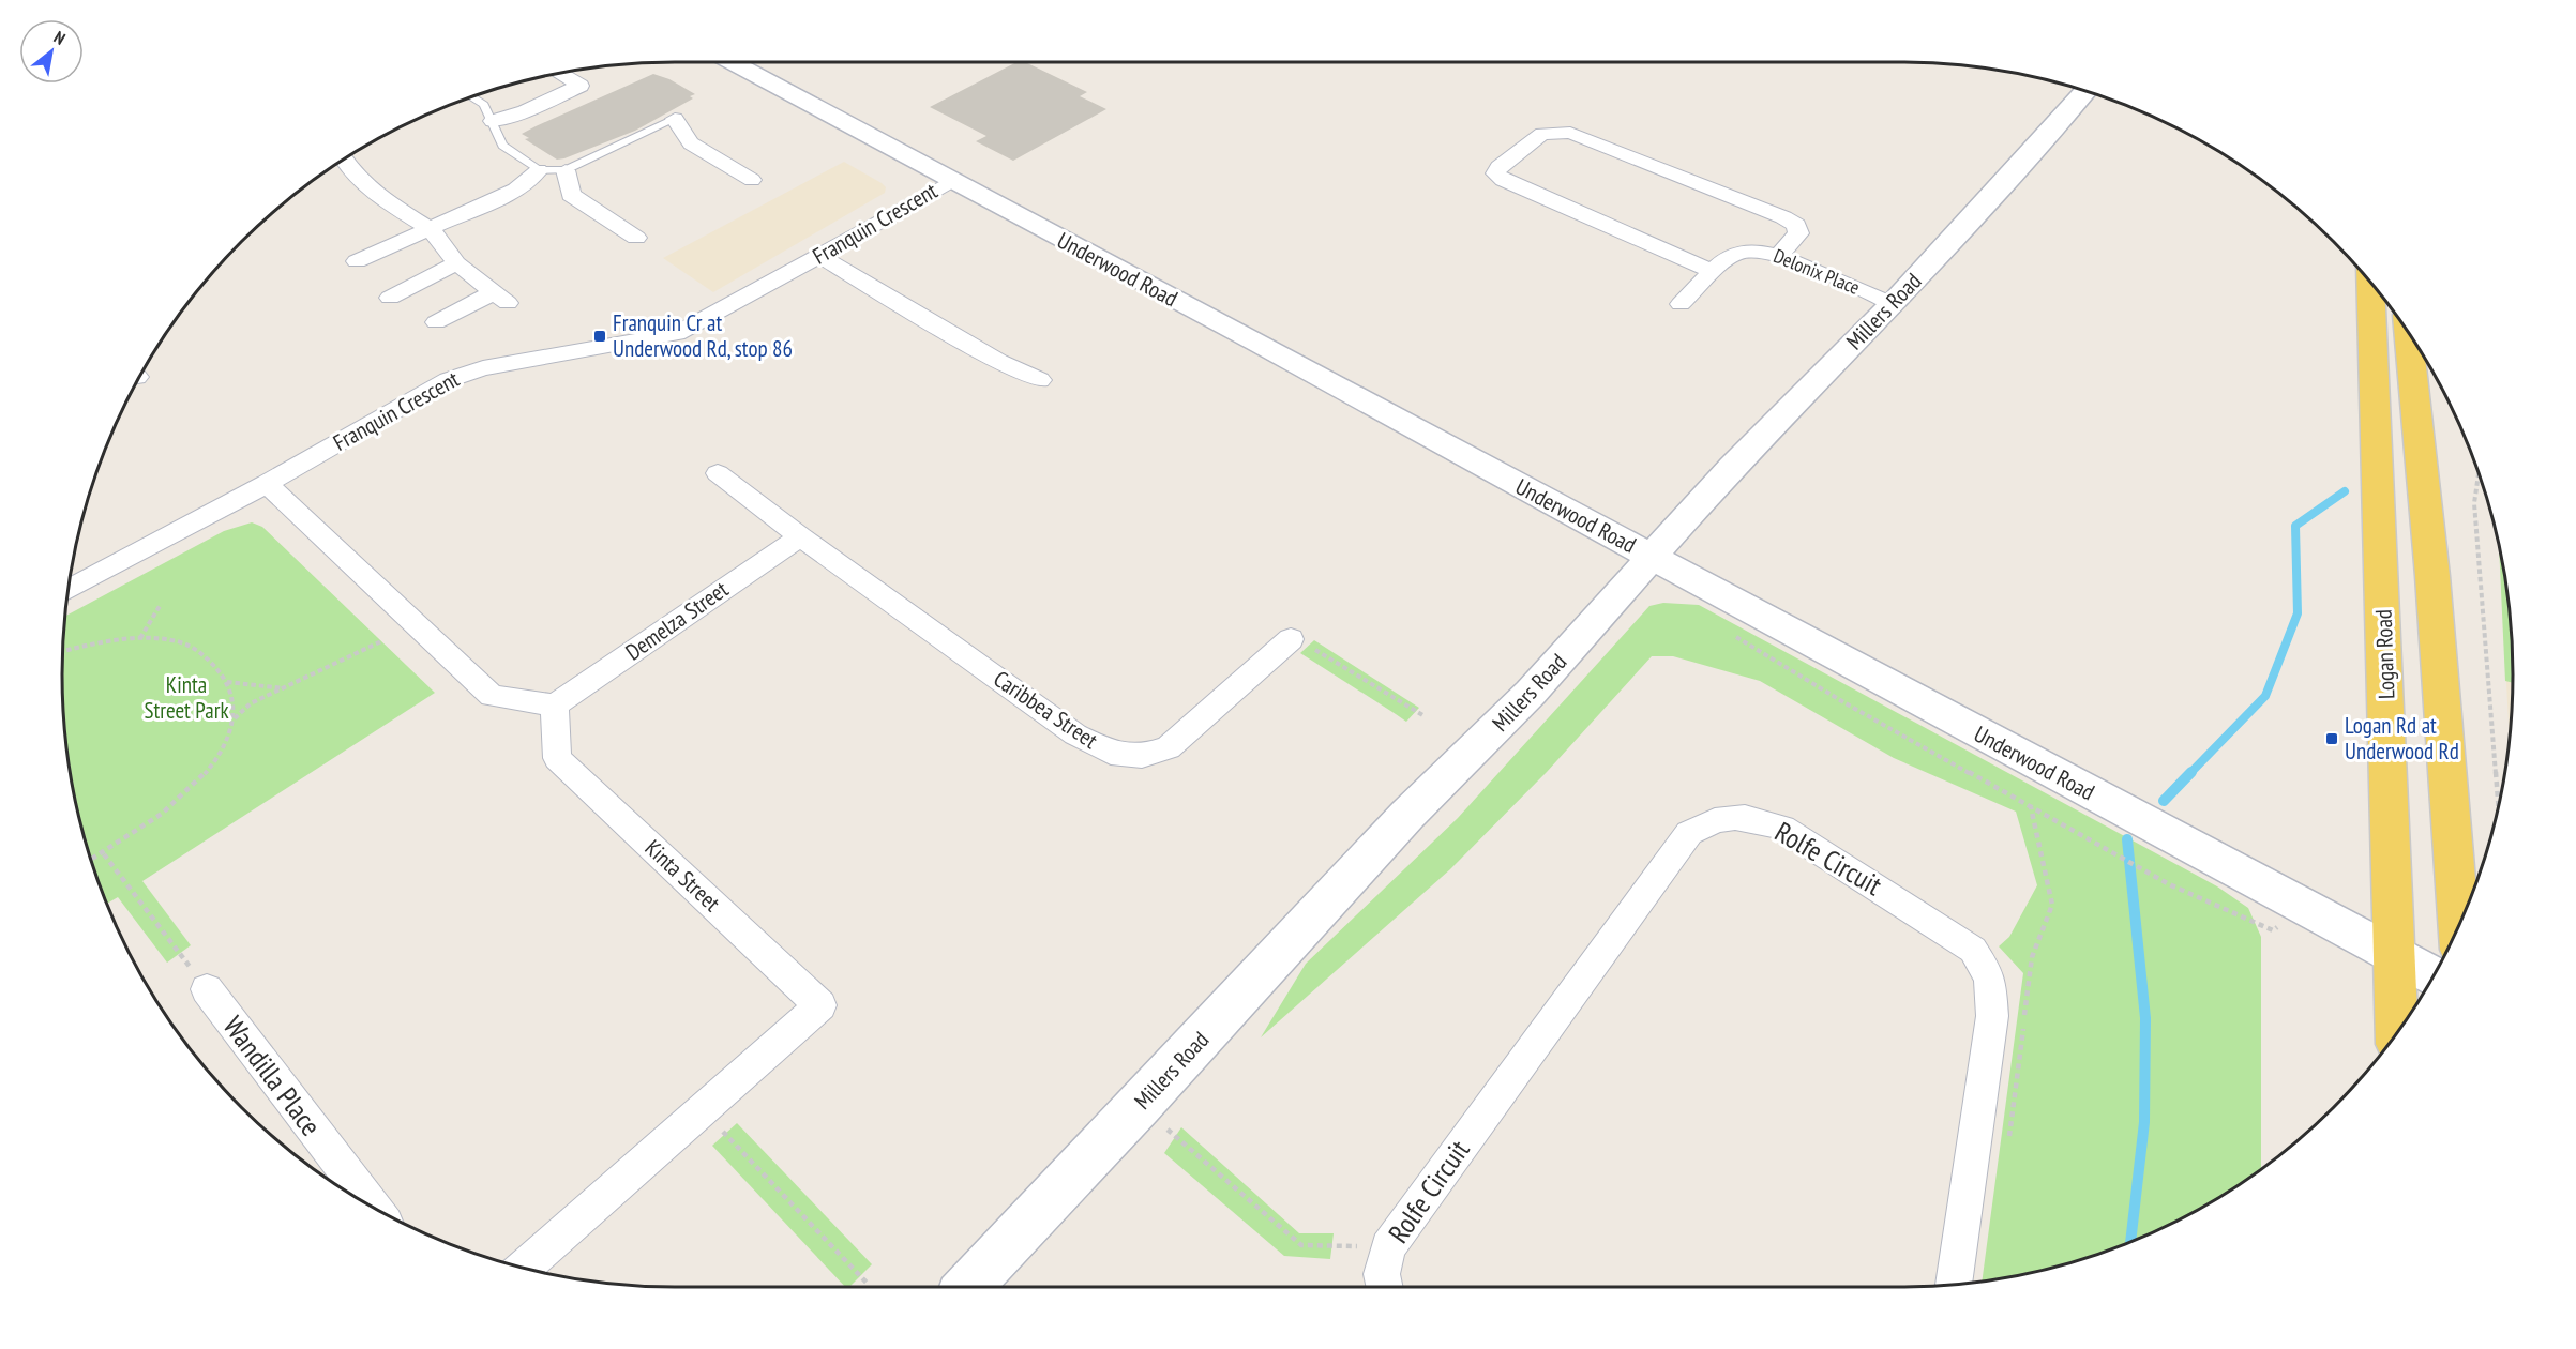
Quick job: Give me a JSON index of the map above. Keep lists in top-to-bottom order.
{
  "streets": {
    "main road": ["Underwood Road", "Millers Road", "Logan Road"],
    "street": [
      "Franquin Crescent",
      "Delonix Place",
      "Demelza Street",
      "Caribbea Street",
      "Rolfe Circuit",
      "Kinta Street",
      "Wandilla Place"
    ]
  },
  "crossings": [
    ["Franquin Crescent", "Underwood Road"],
    ["Underwood Road", "Millers Road"],
    ["Underwood Road", "Logan Road"],
    ["Delonix Place", "Millers Road"],
    ["Demelza Street", "Caribbea Street"],
    ["Demelza Street", "Kinta Street"]
  ],
  "parks": ["Kinta Street Park"],
  "places": {
    "transit": ["Franquin Cr at Underwood Rd, stop 86", "Logan Rd at Underwood Rd"]
  },
  "north": "top right"
}
